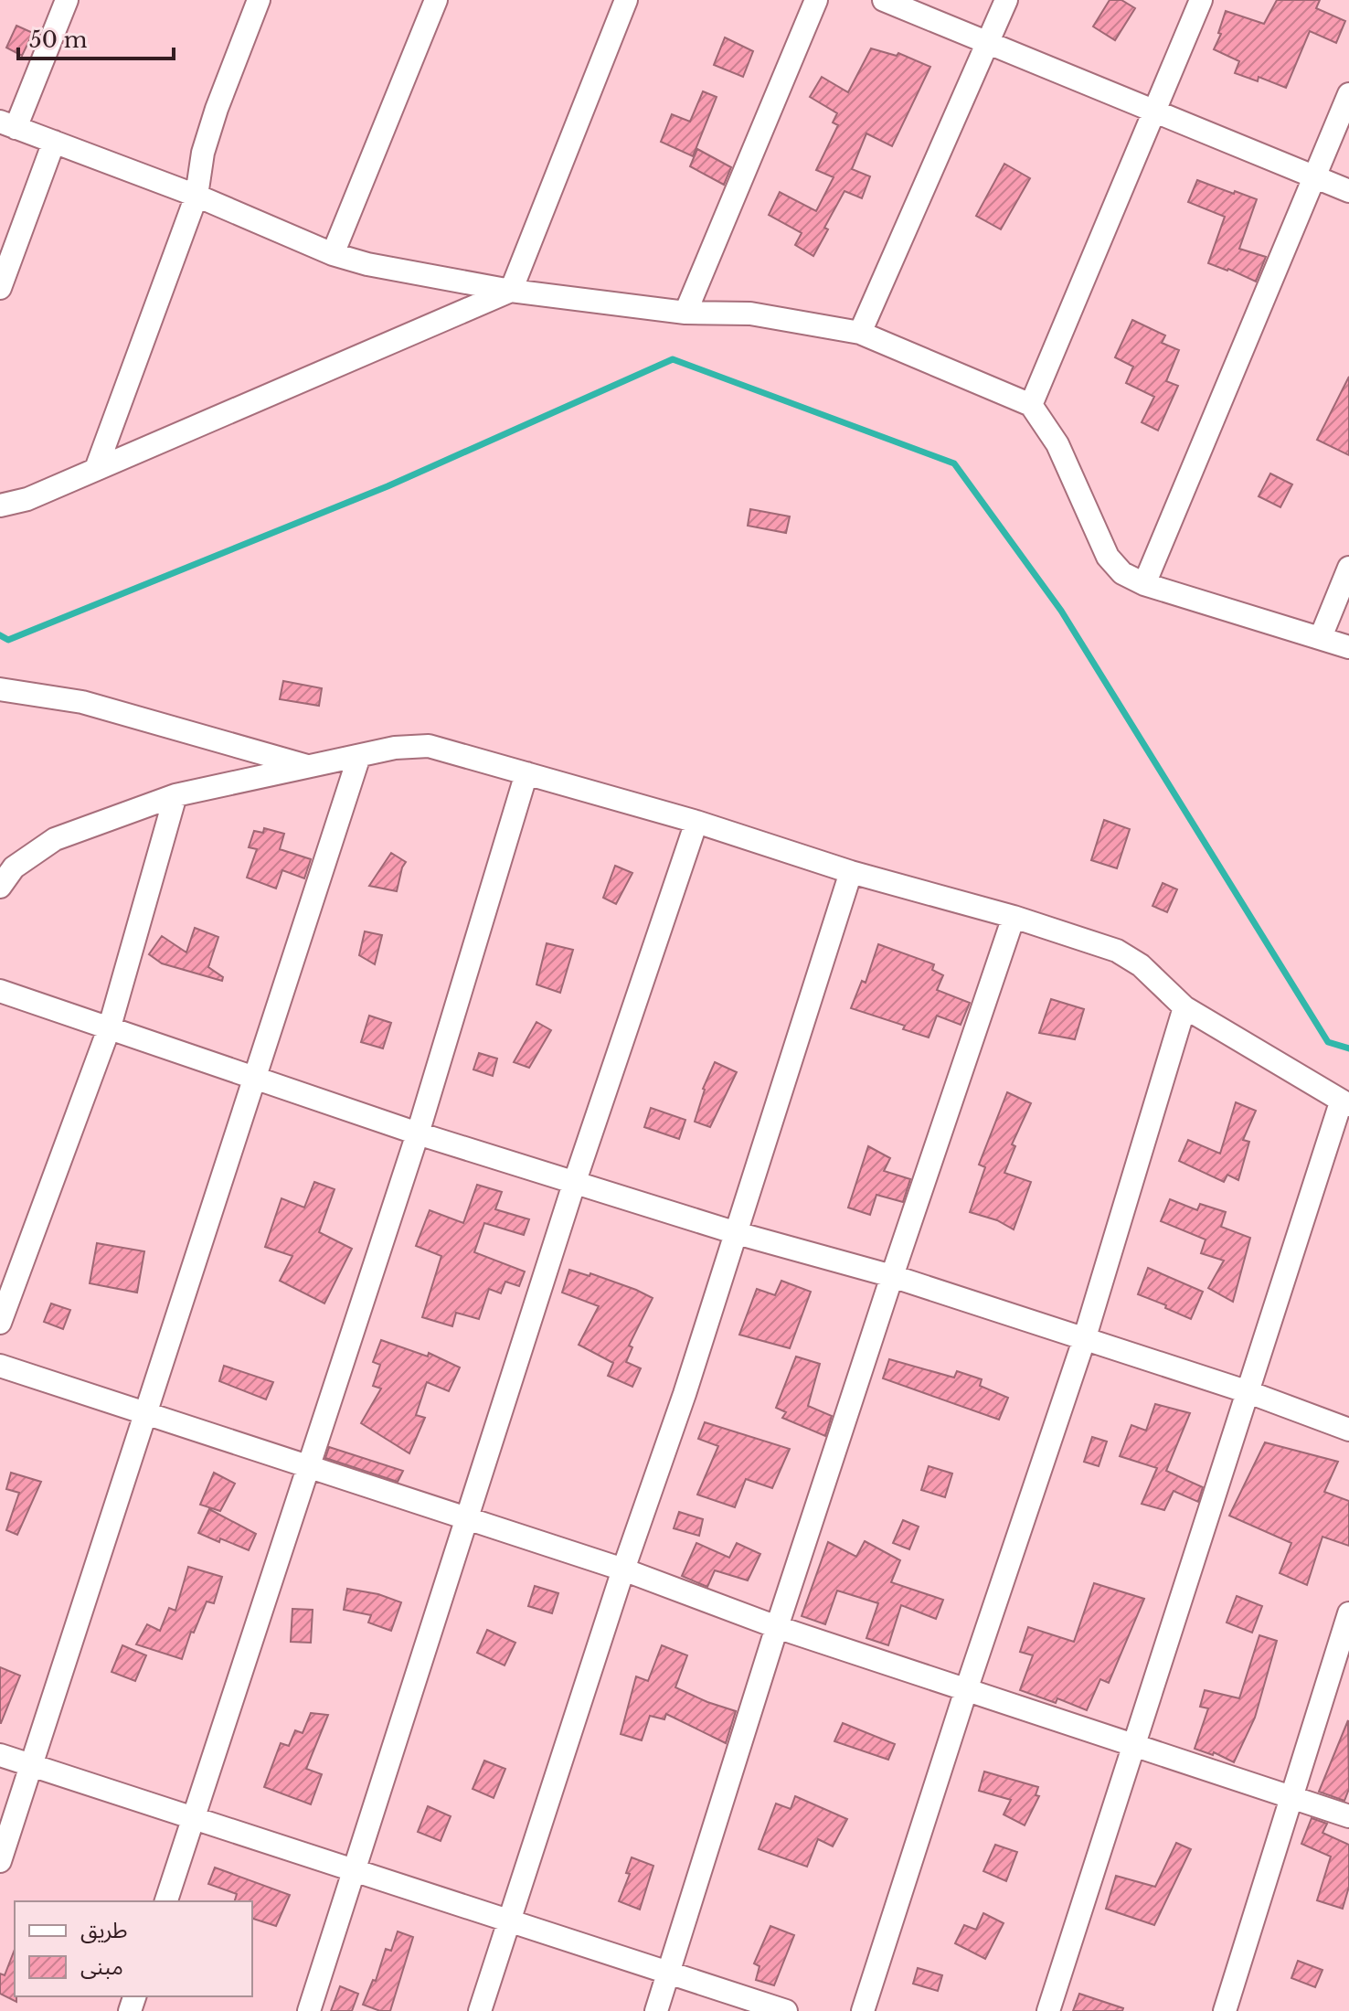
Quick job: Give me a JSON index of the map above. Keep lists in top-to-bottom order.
{
  "legend": ["طريق", "مبنى"],
  "scale_bar": "50 m"
}
